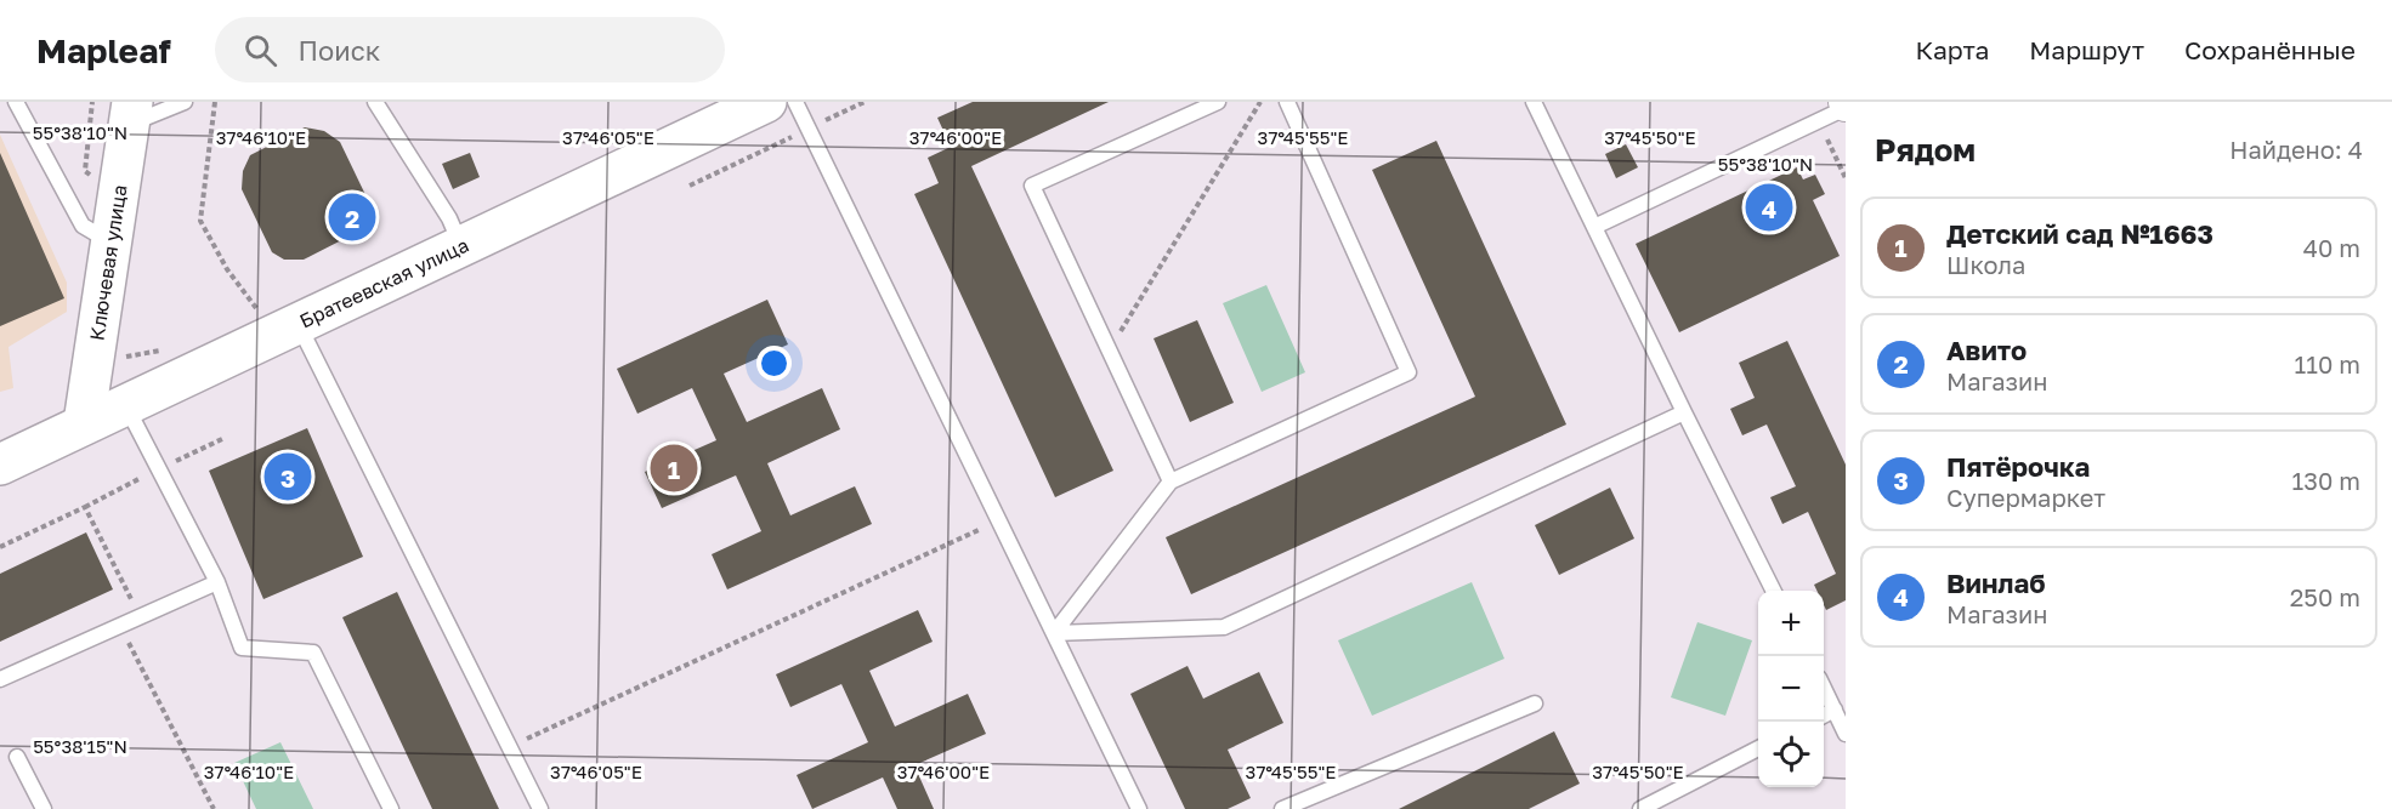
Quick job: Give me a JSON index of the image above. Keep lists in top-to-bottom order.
{
  "streets": {
    "street": ["Ключевая улица", "Братеевская улица"]
  },
  "crossings": [
    ["Ключевая улица", "Братеевская улица"]
  ],
  "page": {
    "header": "Mapleaf",
    "search": "Поиск",
    "nav": ["Карта", "Маршрут", "Сохранённые"],
    "heading": ["Рядом", "Найдено: 4"],
    "pins": [
      "4",
      "2",
      "1",
      "3"
    ],
    "list": [
      {
        "mark": "1",
        "name": "Детский сад №1663",
        "note": "Школа",
        "value": "40 m"
      },
      {
        "mark": "2",
        "name": "Авито",
        "note": "Магазин",
        "value": "110 m"
      },
      {
        "mark": "3",
        "name": "Пятёрочка",
        "note": "Супермаркет",
        "value": "130 m"
      },
      {
        "mark": "4",
        "name": "Винлаб",
        "note": "Магазин",
        "value": "250 m"
      }
    ],
    "map_buttons": ["+", "−"]
  },
  "coordinates": [
    "55°38'10\"N",
    "37°46'10\"E",
    "37°46'05\"E",
    "37°46'00\"E",
    "37°45'55\"E",
    "37°45'50\"E",
    "55°38'15\"N"
  ]
}
